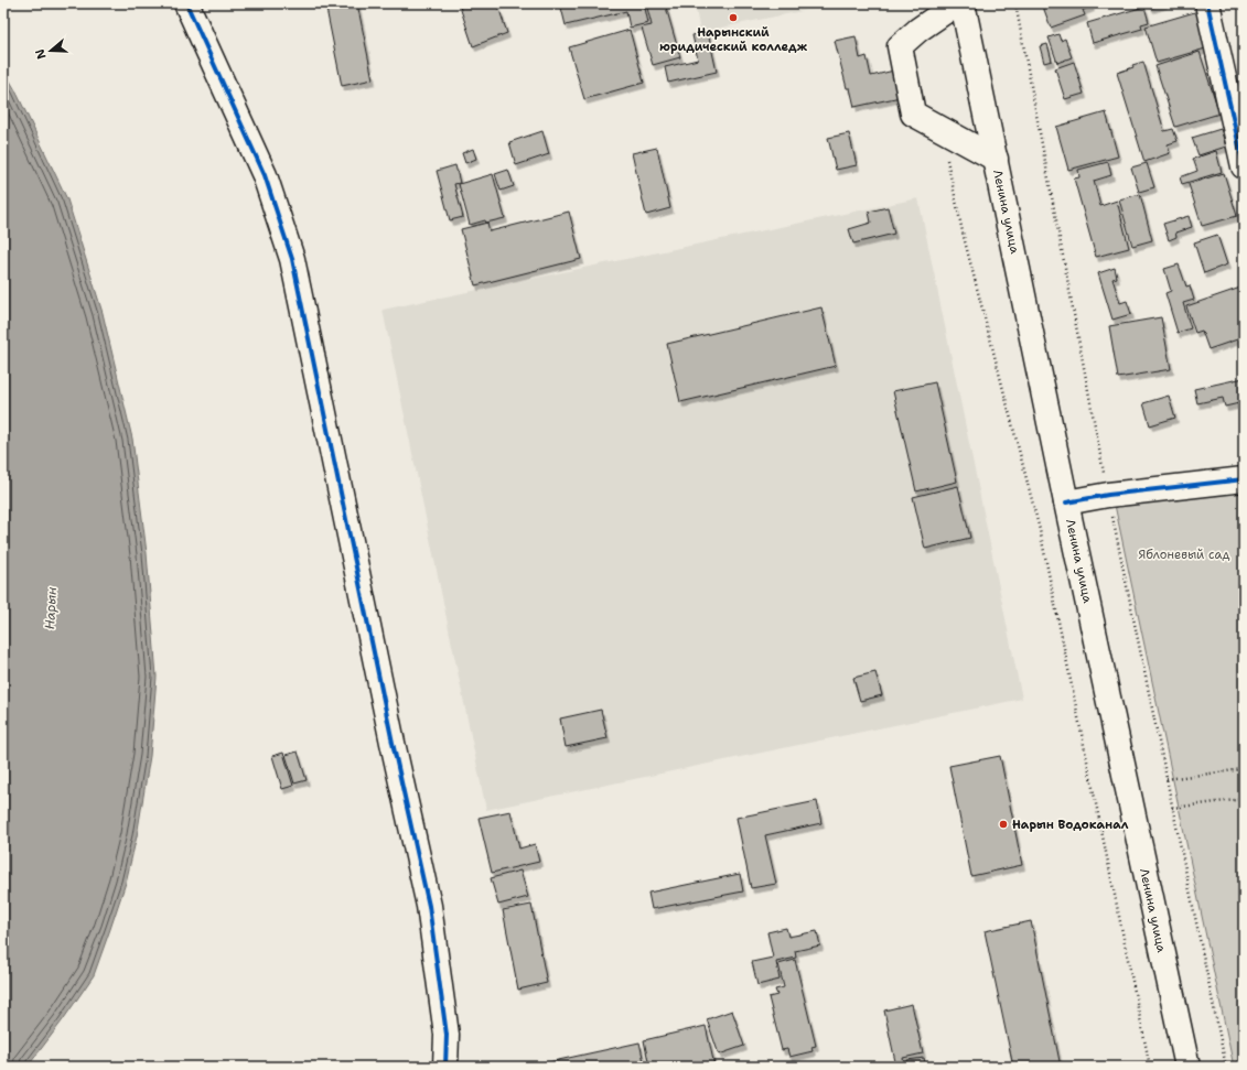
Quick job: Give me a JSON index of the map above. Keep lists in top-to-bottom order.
{
  "streets": {
    "street": ["Ленина улица"]
  },
  "water": ["Нарын"],
  "parks": ["Яблоневый сад"],
  "places": ["Нарынский юридический колледж", "Нарын Водоканал"],
  "north": "left"
}
